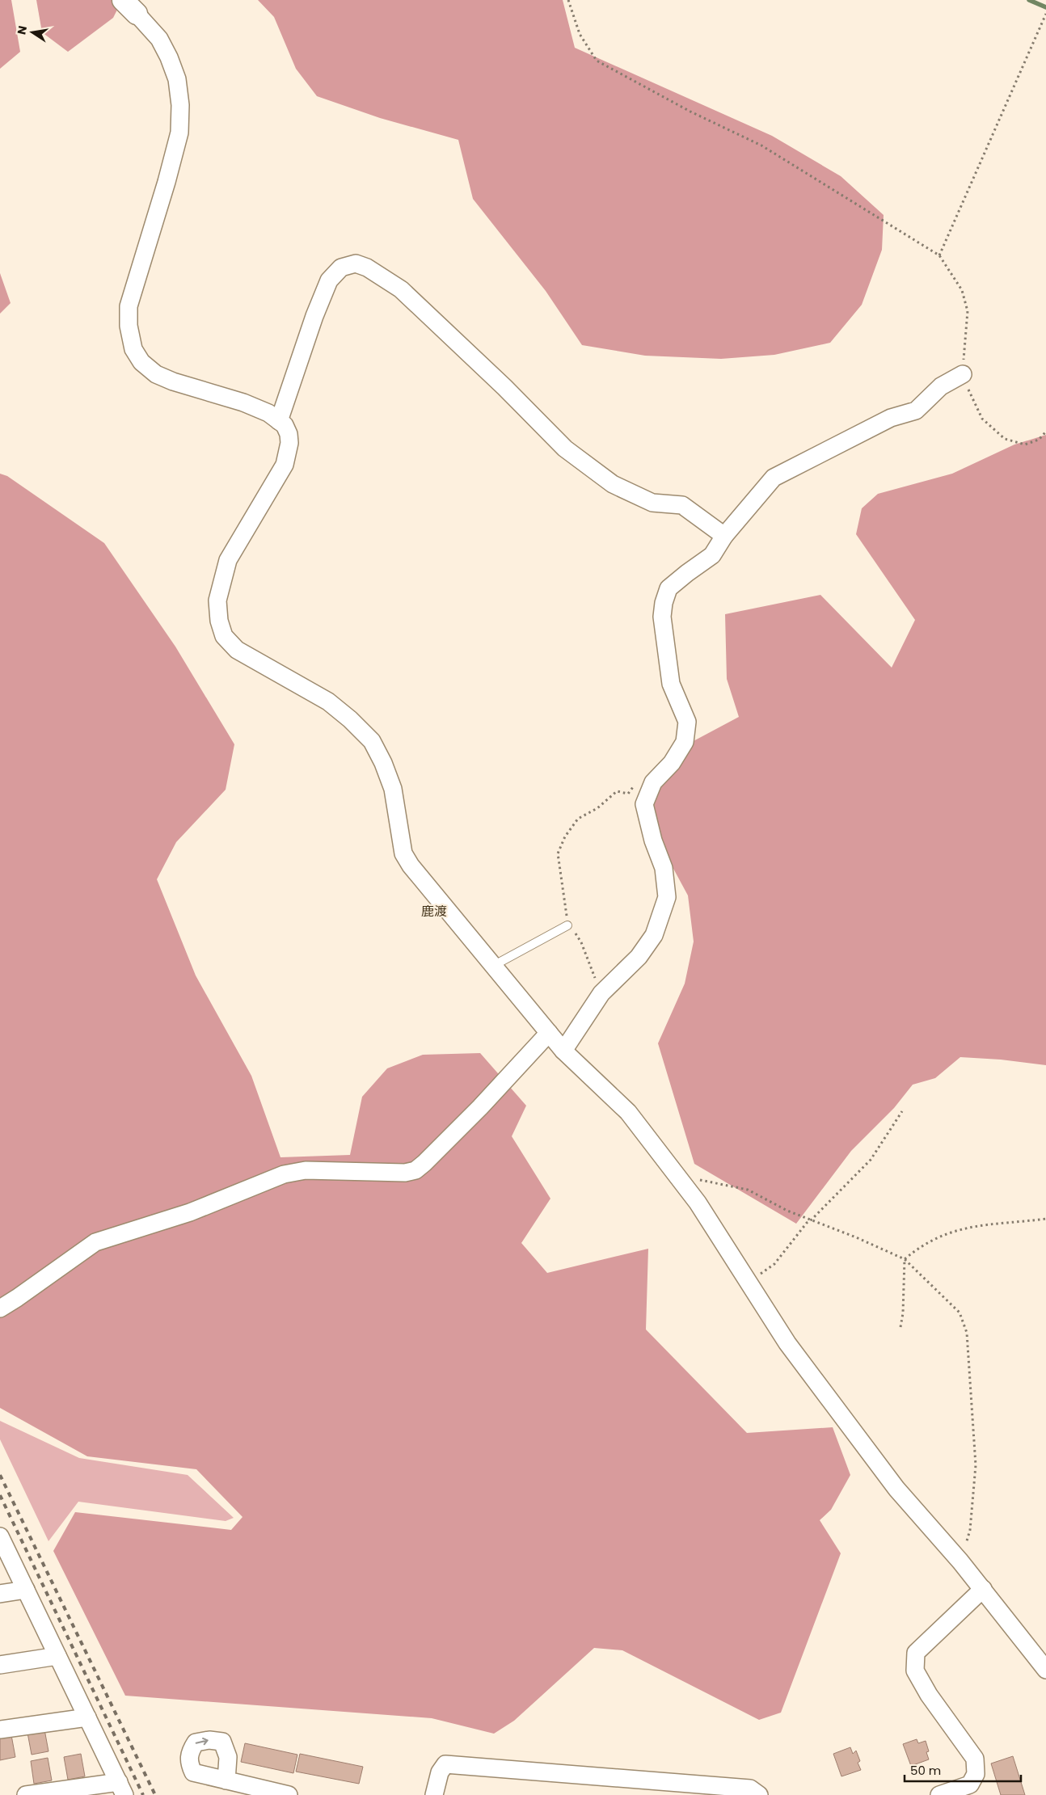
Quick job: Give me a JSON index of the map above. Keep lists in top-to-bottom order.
{
  "districts": ["鹿渡"],
  "scale_bar": "50 m",
  "north": "left"
}
